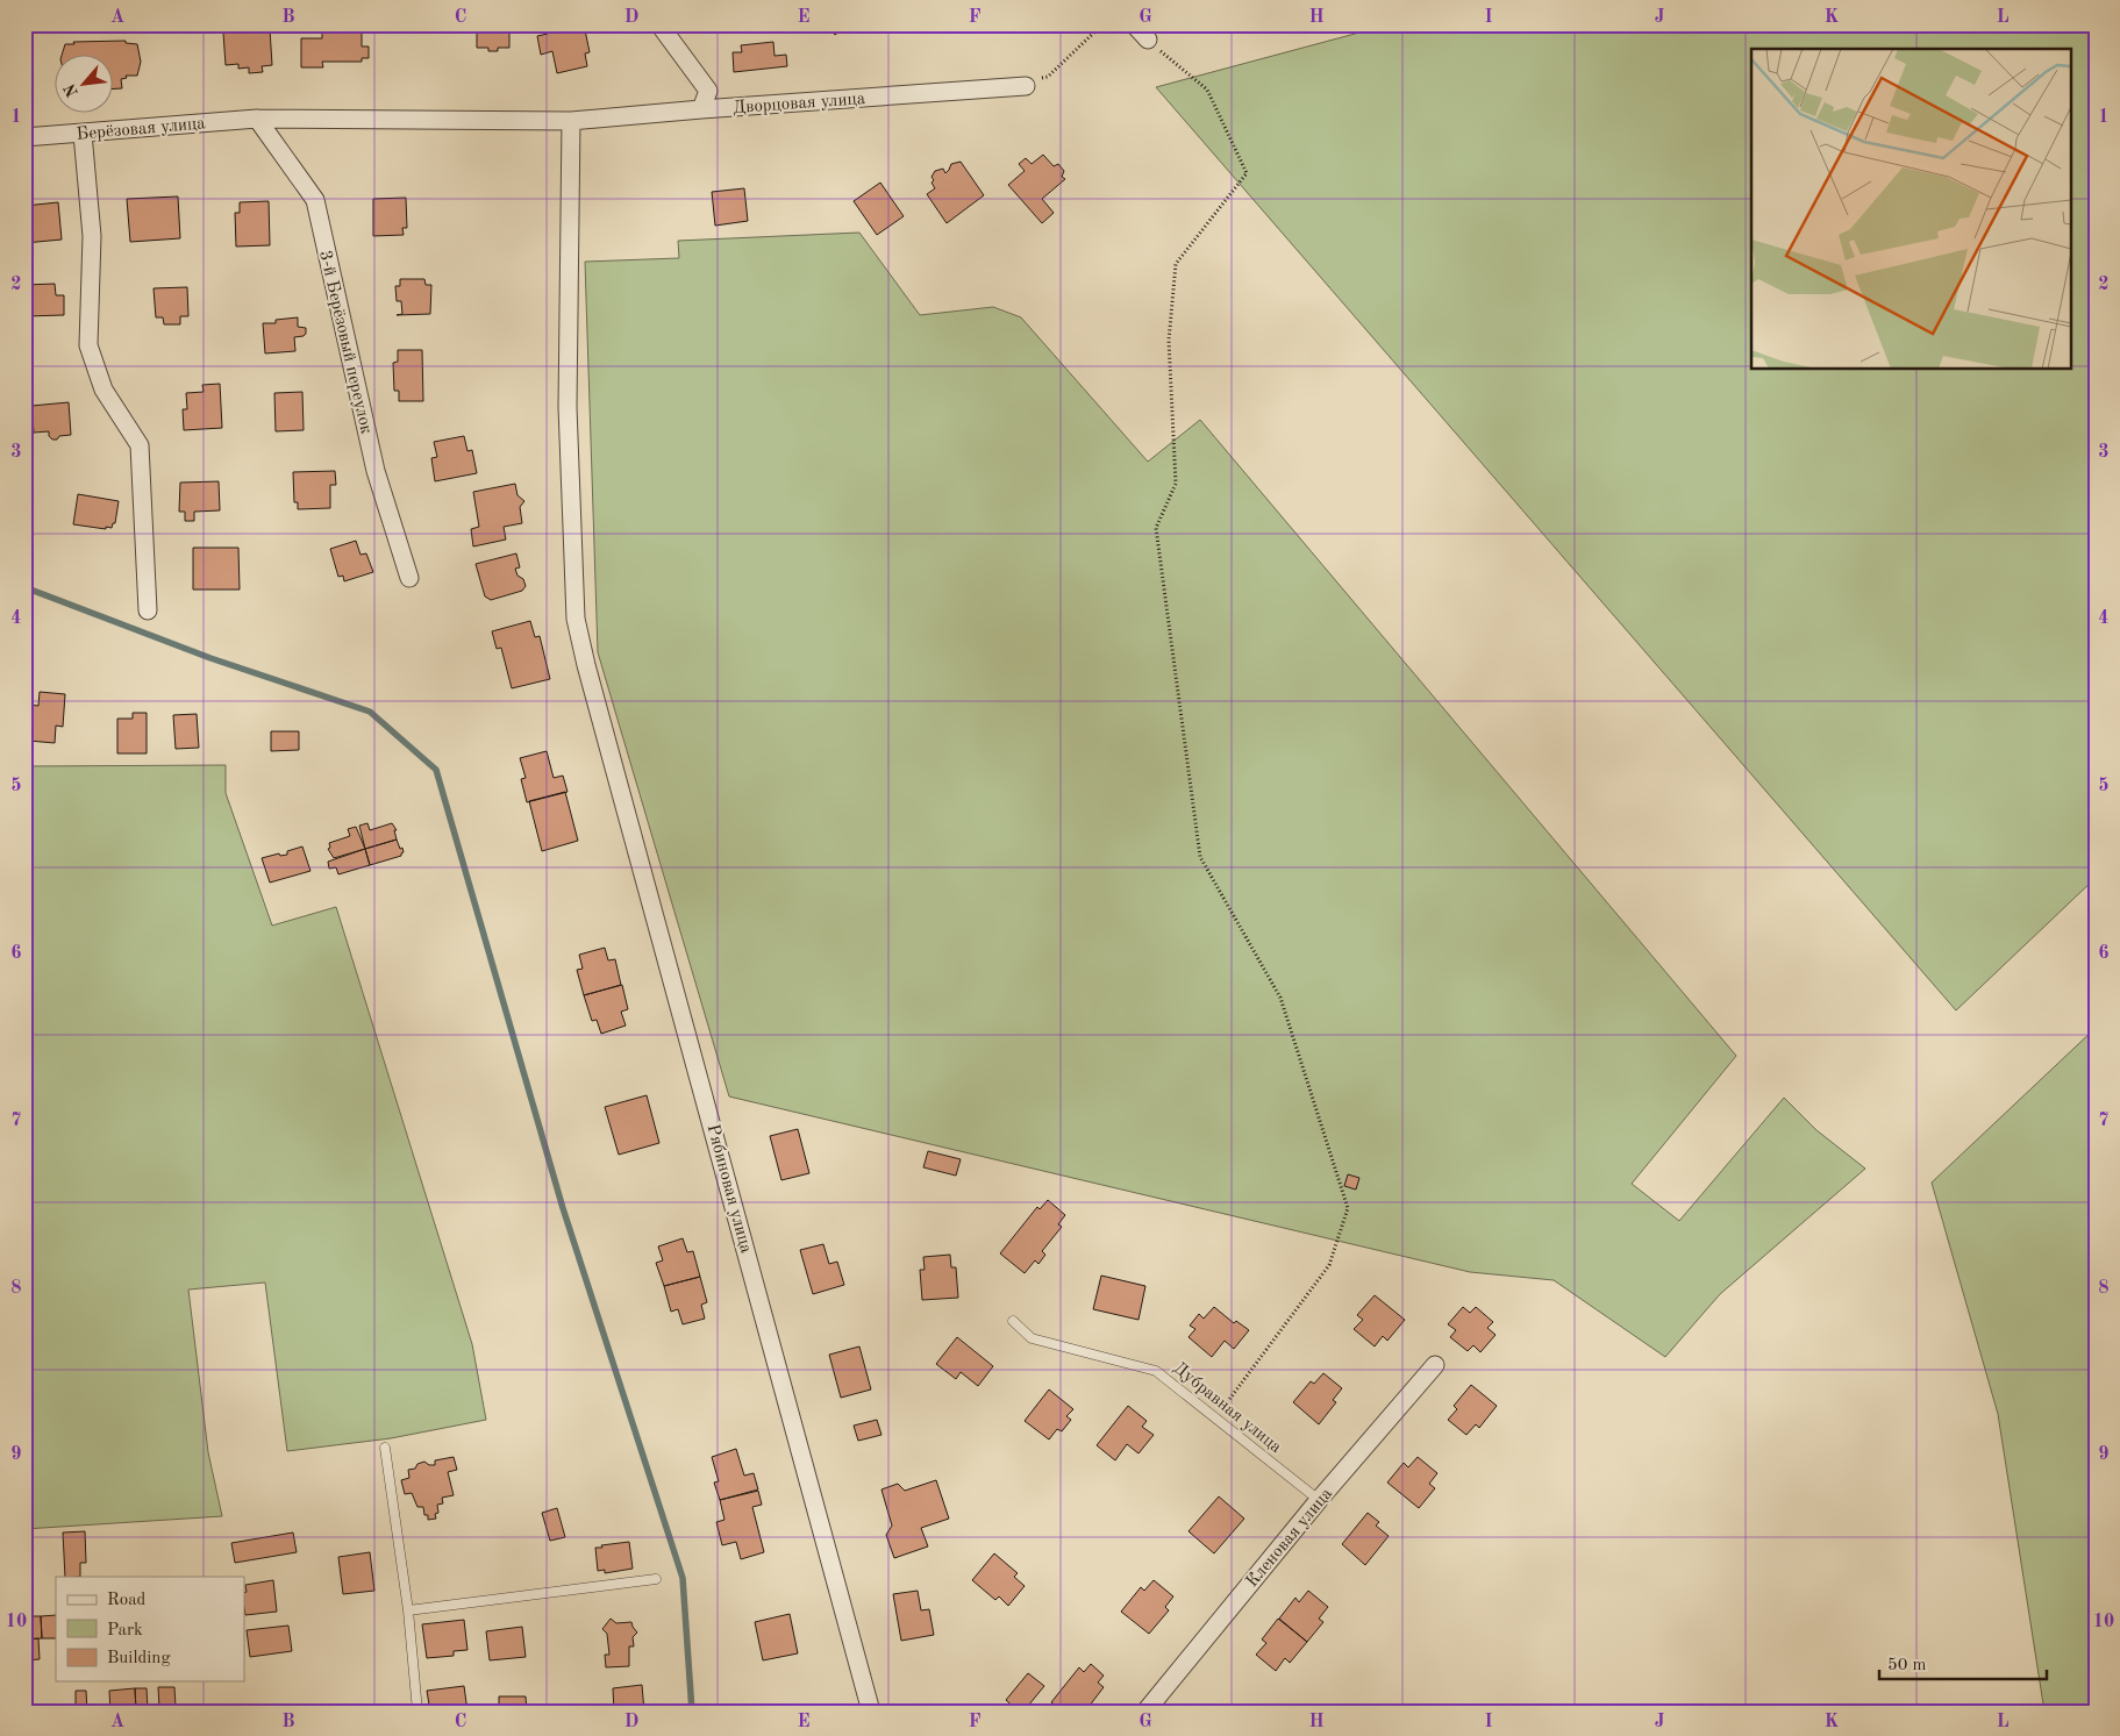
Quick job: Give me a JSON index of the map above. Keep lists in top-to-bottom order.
{
  "streets": {
    "street": [
      "Дворцовая улица",
      "Берёзовая улица",
      "3-й Берёзовый переулок",
      "Рябиновая улица",
      "Кленовая улица"
    ],
    "lane": ["Дубравная улица"]
  },
  "crossings": [
    ["Дворцовая улица", "Берёзовая улица"],
    ["Дворцовая улица", "Рябиновая улица"],
    ["Берёзовая улица", "3-й Берёзовый переулок"],
    ["Берёзовая улица", "Рябиновая улица"],
    ["Дубравная улица", "Кленовая улица"]
  ],
  "legend": ["Road", "Park", "Building"],
  "scale_bar": "50 m",
  "north": "bottom left",
  "grid": {
    "columns": [
      "A",
      "B",
      "C",
      "D",
      "E",
      "F",
      "G",
      "H",
      "I",
      "J",
      "K",
      "L"
    ],
    "rows": [
      "1",
      "2",
      "3",
      "4",
      "5",
      "6",
      "7",
      "8",
      "9",
      "10"
    ]
  }
}
